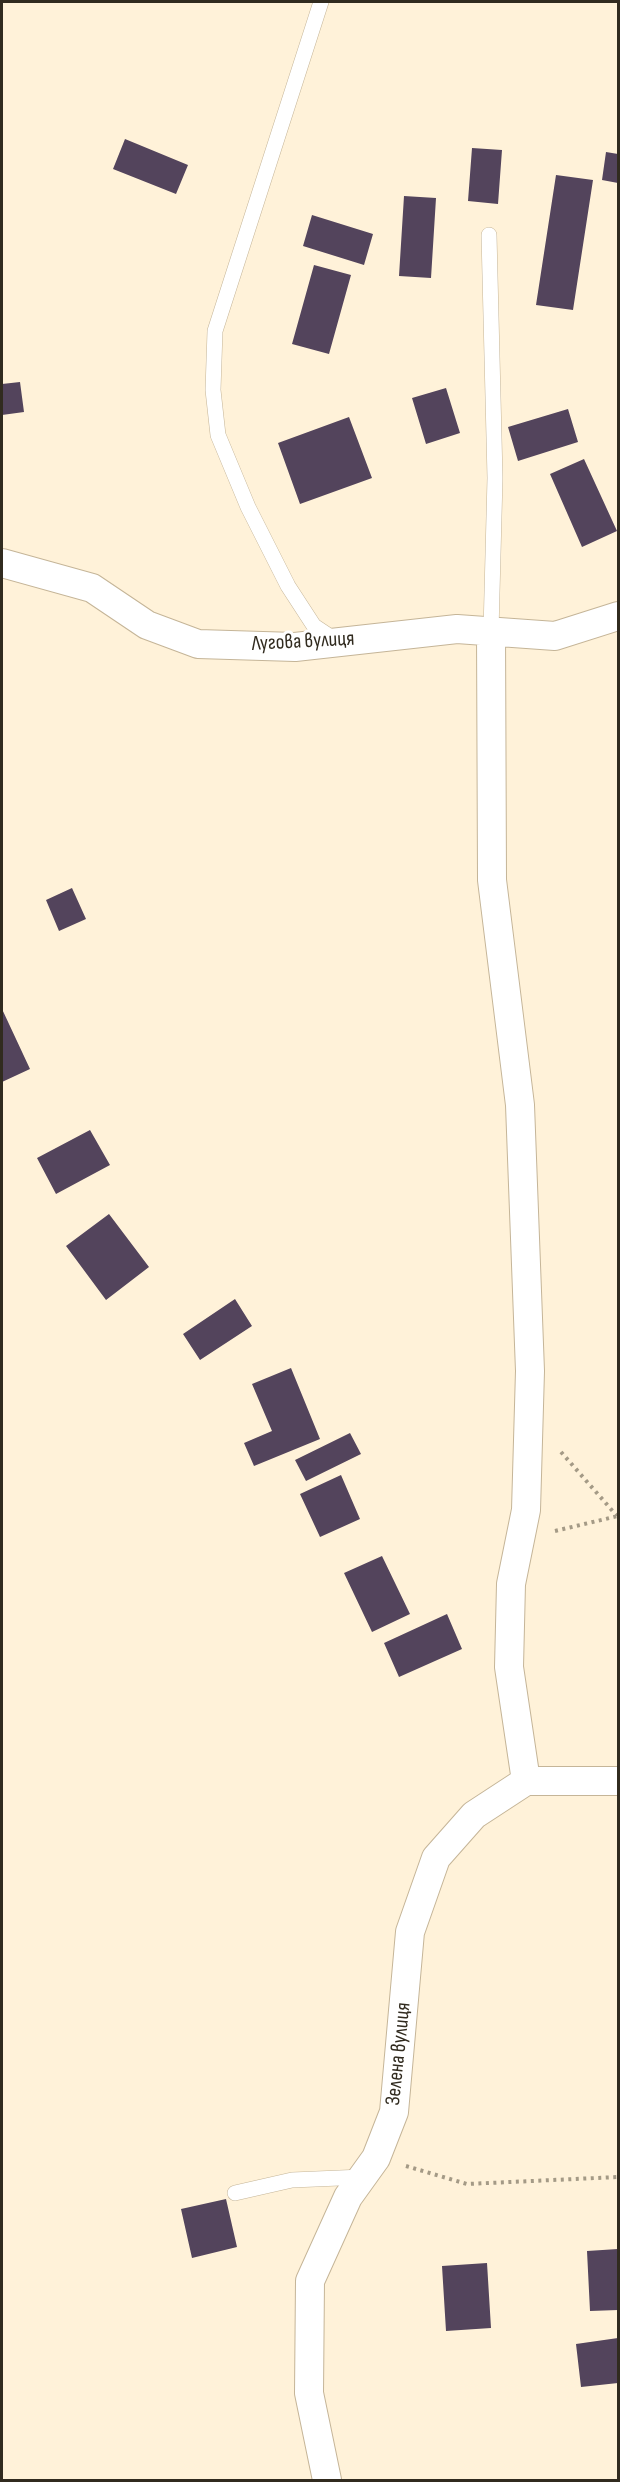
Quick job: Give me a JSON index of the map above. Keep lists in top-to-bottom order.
{
  "streets": {
    "street": ["Лугова вулиця", "Зелена вулиця"]
  }
}
